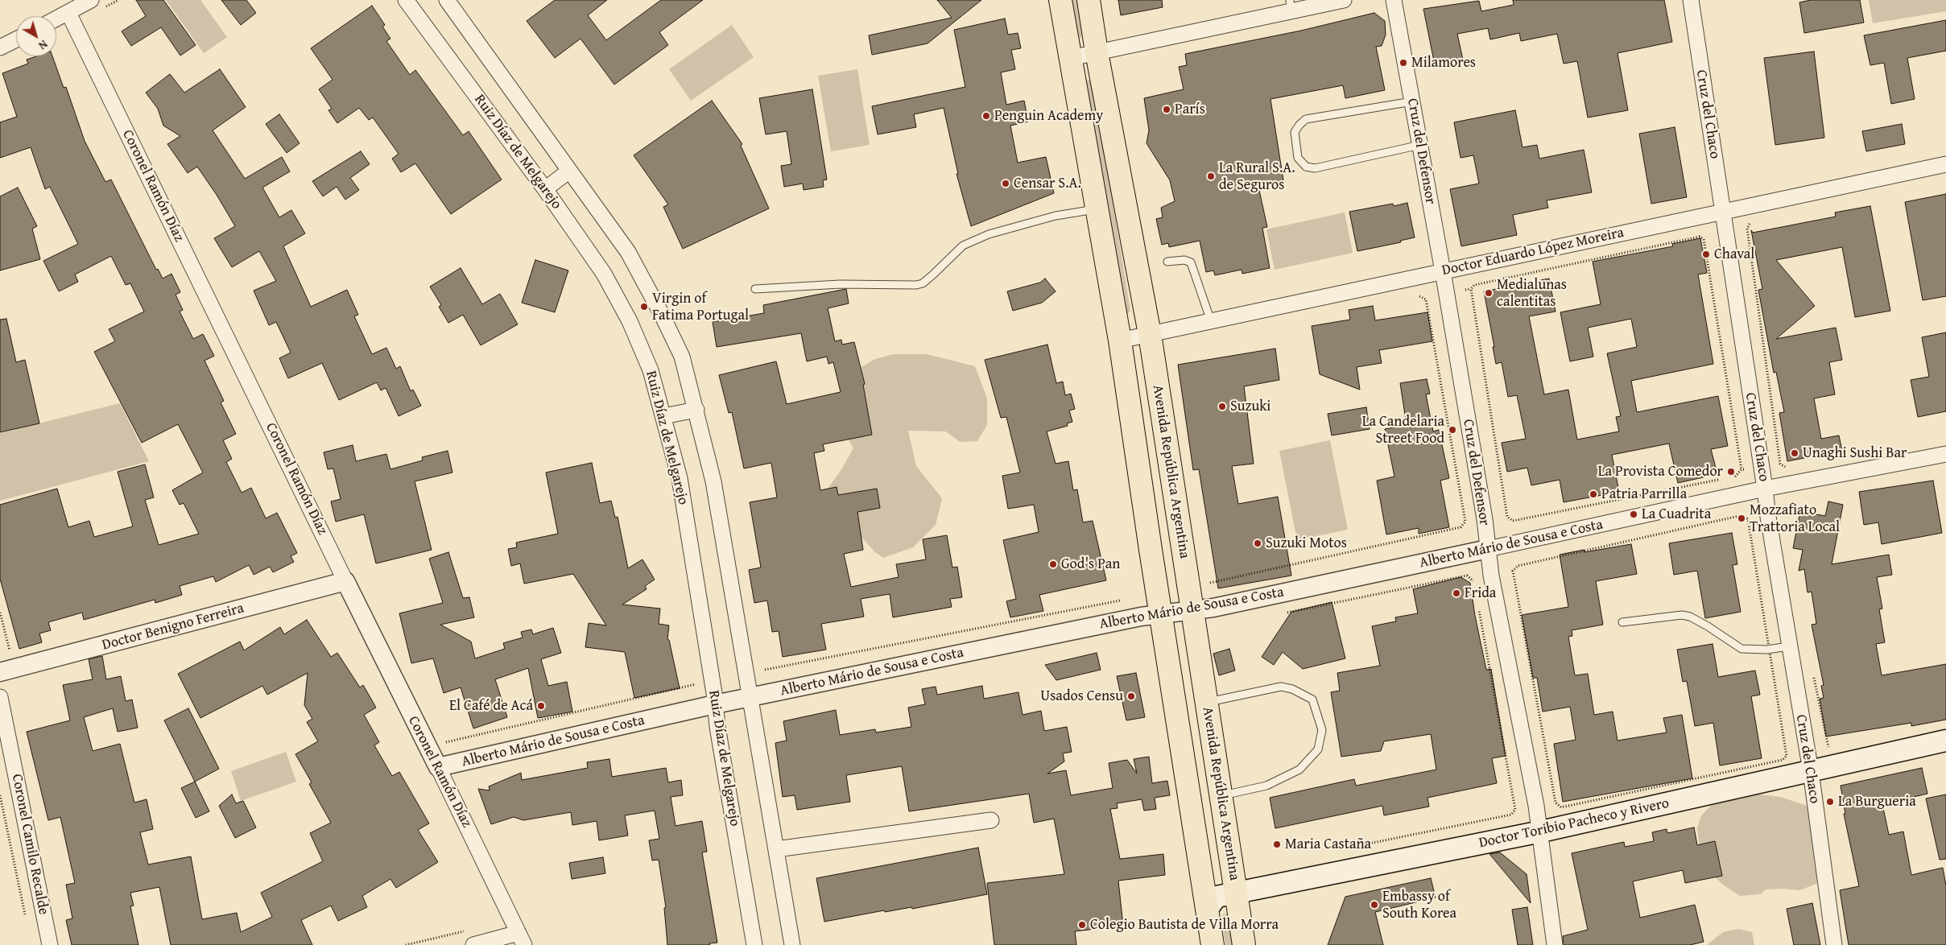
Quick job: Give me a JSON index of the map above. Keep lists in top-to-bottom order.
{
  "streets": {
    "highway": ["Avenida República Argentina"],
    "main road": ["Doctor Toribio Pacheco y Rivero"],
    "street": [
      "Cruz del Chaco",
      "Cruz del Defensor",
      "Ruiz Díaz de Melgarejo",
      "Coronel Ramón Díaz",
      "Doctor Eduardo López Moreira",
      "Alberto Mário de Sousa e Costa",
      "Doctor Benigno Ferreira",
      "Coronel Camilo Recalde"
    ]
  },
  "crossings": [
    ["Cruz del Chaco", "Doctor Eduardo López Moreira"],
    ["Cruz del Chaco", "Alberto Mário de Sousa e Costa"],
    ["Cruz del Chaco", "Doctor Toribio Pacheco y Rivero"],
    ["Cruz del Defensor", "Doctor Eduardo López Moreira"],
    ["Cruz del Defensor", "Alberto Mário de Sousa e Costa"],
    ["Cruz del Defensor", "Doctor Toribio Pacheco y Rivero"],
    ["Ruiz Díaz de Melgarejo", "Alberto Mário de Sousa e Costa"],
    ["Coronel Ramón Díaz", "Alberto Mário de Sousa e Costa"],
    ["Coronel Ramón Díaz", "Doctor Benigno Ferreira"],
    ["Doctor Eduardo López Moreira", "Avenida República Argentina"],
    ["Avenida República Argentina", "Alberto Mário de Sousa e Costa"],
    ["Avenida República Argentina", "Doctor Toribio Pacheco y Rivero"]
  ],
  "places": [
    "Milamores",
    "París",
    "Penguin Academy",
    "La Rural S.A. de Seguros",
    "Censar S.A.",
    "Chaval",
    "Medialunas calentitas",
    "Virgin of Fatima Portugal",
    "Suzuki",
    "La Candelaria Street Food",
    "Unaghi Sushi Bar",
    "La Provista Comedor",
    "Patria Parrilla",
    "La Cuadrita",
    "Mozzafiato Trattoria Local",
    "Suzuki Motos",
    "God's Pan",
    "Frida",
    "Usados Censu",
    "El Café de Acá",
    "La Burgueria",
    "Maria Castaña",
    "Embassy of South Korea",
    "Colegio Bautista de Villa Morra"
  ],
  "north": "bottom right"
}
